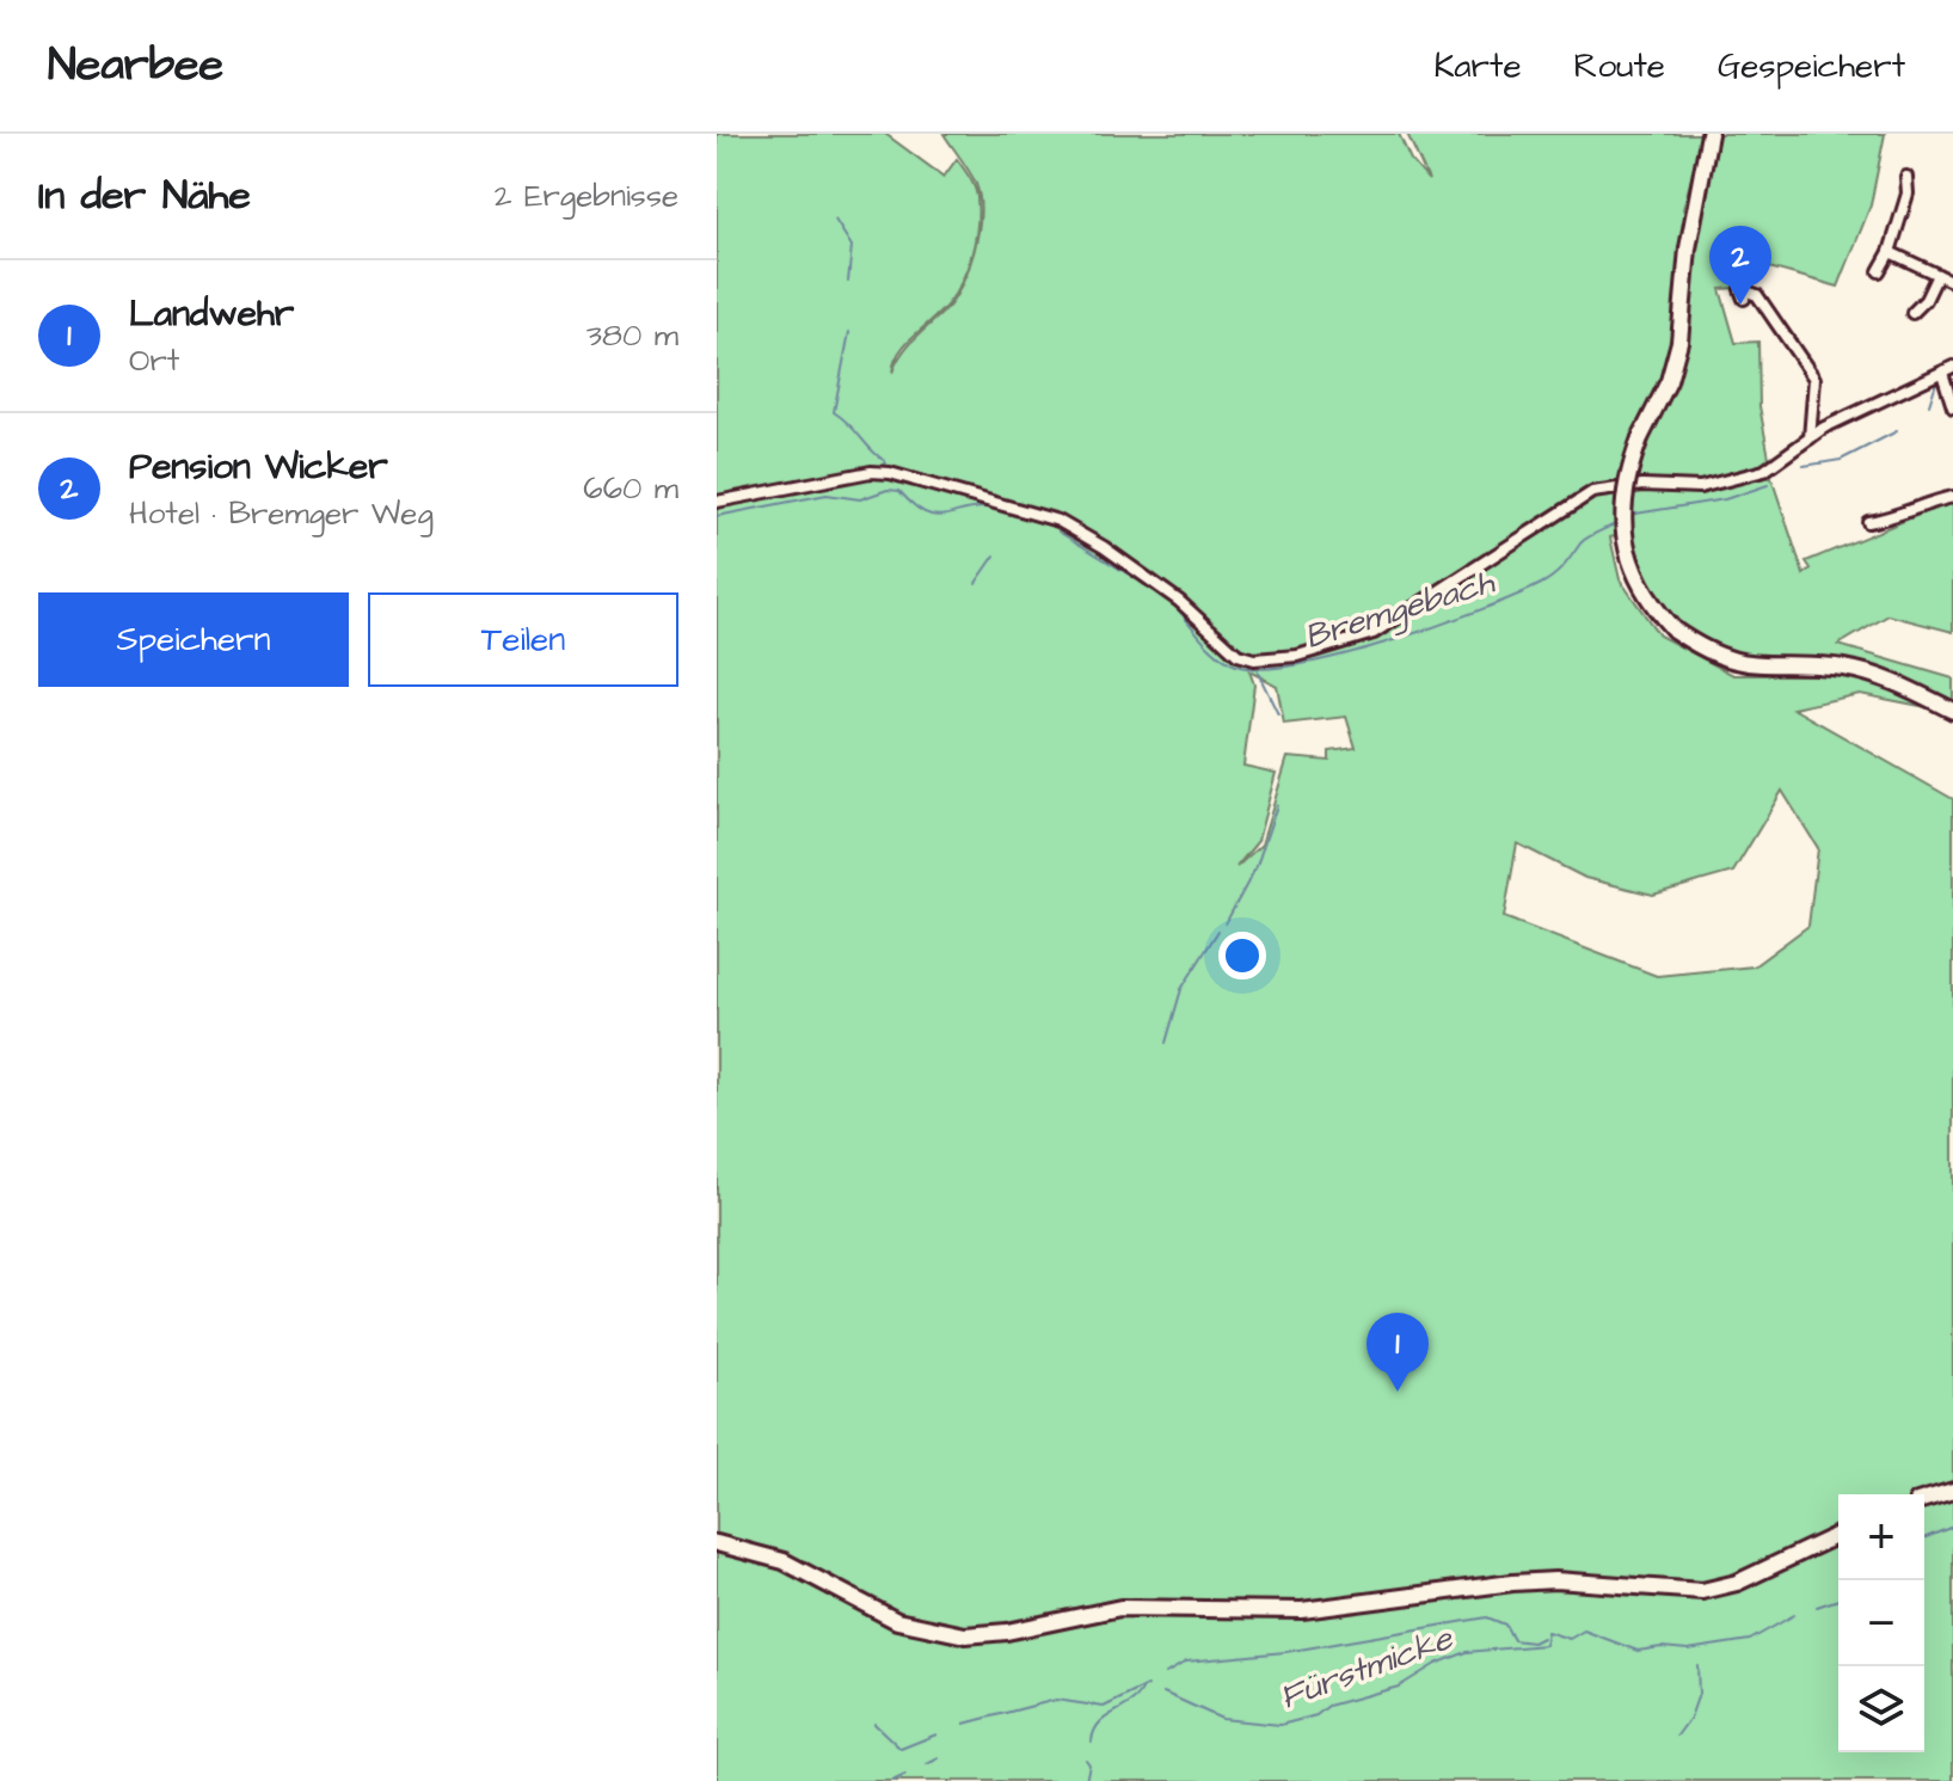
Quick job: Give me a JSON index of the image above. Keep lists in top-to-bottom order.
{
  "water": ["Bremgebach", "Fürstmicke"],
  "page": {
    "header": "Nearbee",
    "nav": ["Karte", "Route", "Gespeichert"],
    "heading": ["In der Nähe", "2 Ergebnisse"],
    "pins": ["2", "1"],
    "list": [
      {
        "mark": "1",
        "name": "Landwehr",
        "note": "Ort",
        "value": "380 m"
      },
      {
        "mark": "2",
        "name": "Pension Wicker",
        "note": "Hotel · Bremger Weg",
        "value": "660 m"
      }
    ],
    "buttons": ["Speichern", "Teilen"],
    "map_buttons": ["+", "−"]
  }
}
